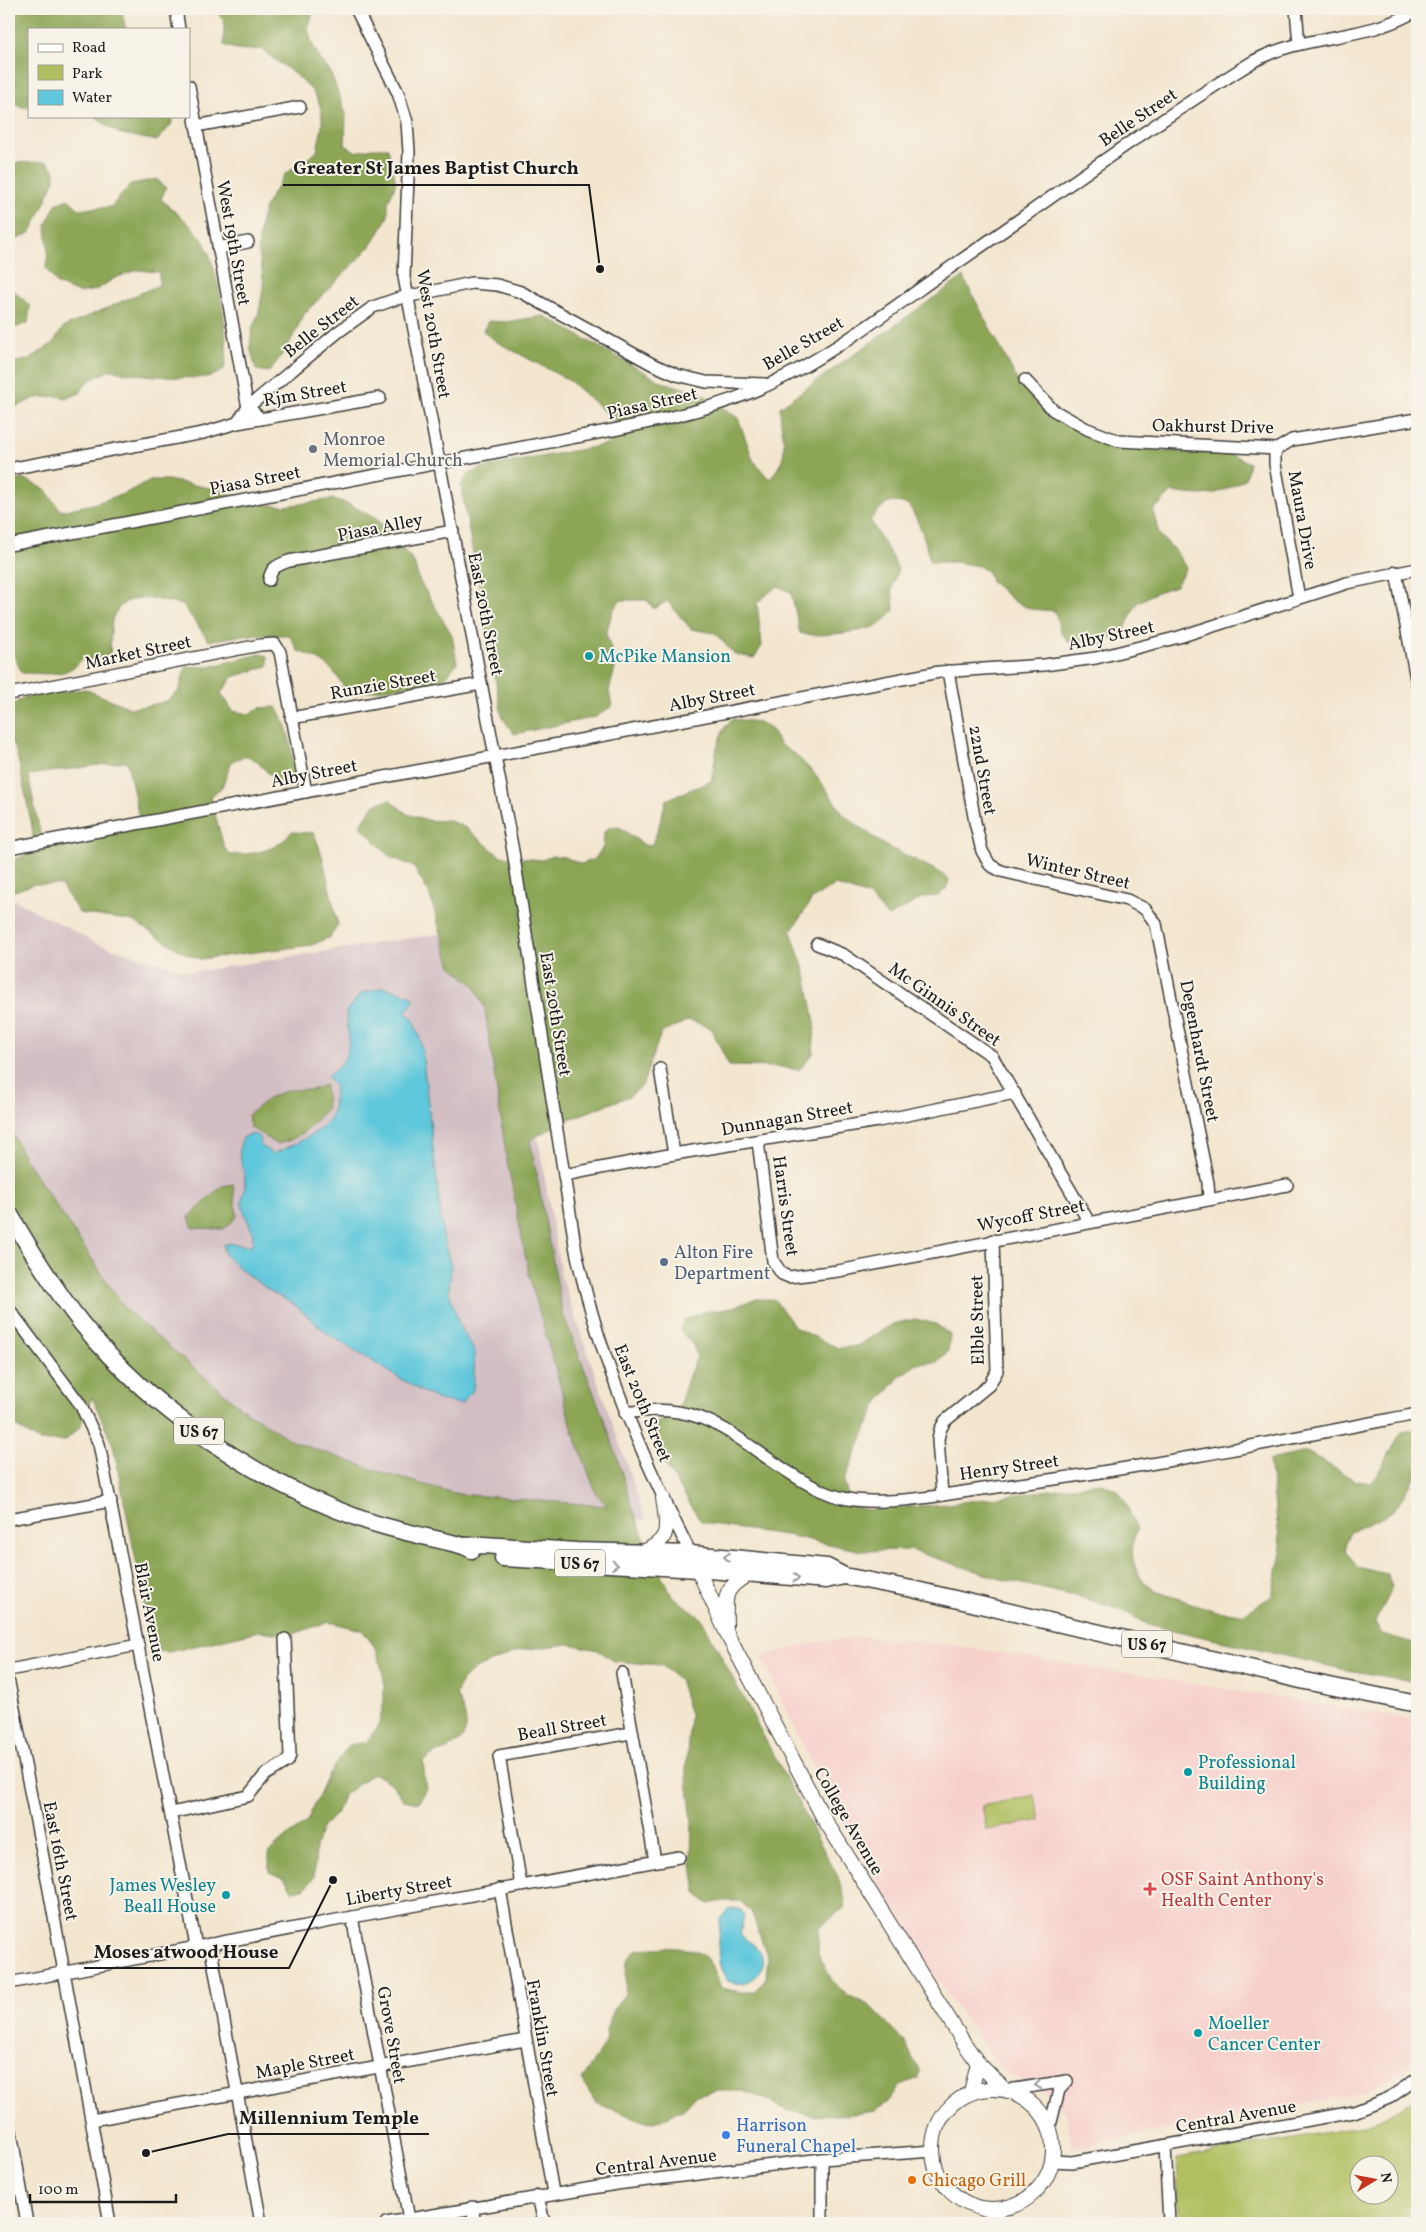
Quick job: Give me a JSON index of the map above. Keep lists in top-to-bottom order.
{
  "streets": {
    "highway": ["US 67"],
    "main road": ["College Avenue"],
    "street": [
      "Belle Street",
      "West 19th Street",
      "West 20th Street",
      "Rjm Street",
      "Piasa Street",
      "Oakhurst Drive",
      "Maura Drive",
      "Piasa Alley",
      "East 20th Street",
      "Alby Street",
      "Market Street",
      "Runzie Street",
      "22nd Street",
      "Winter Street",
      "Mc Ginnis Street",
      "Degenhardt Street",
      "Dunnagan Street",
      "Harris Street",
      "Wycoff Street",
      "Elble Street",
      "Henry Street",
      "Blair Avenue",
      "Beall Street",
      "East 16th Street",
      "Liberty Street",
      "Grove Street",
      "Franklin Street",
      "Maple Street",
      "Central Avenue"
    ]
  },
  "crossings": [
    ["Belle Street", "West 19th Street"],
    ["Belle Street", "West 20th Street"],
    ["Belle Street", "Rjm Street"],
    ["Belle Street", "Piasa Street"],
    ["West 20th Street", "Piasa Street"],
    ["West 20th Street", "East 20th Street"],
    ["Piasa Street", "East 20th Street"],
    ["Oakhurst Drive", "Maura Drive"],
    ["Maura Drive", "Alby Street"],
    ["Piasa Alley", "East 20th Street"],
    ["East 20th Street", "Alby Street"],
    ["East 20th Street", "Runzie Street"],
    ["East 20th Street", "Dunnagan Street"],
    ["East 20th Street", "US 67"],
    ["East 20th Street", "Henry Street"],
    ["East 20th Street", "College Avenue"],
    ["Alby Street", "22nd Street"],
    ["Market Street", "Runzie Street"],
    ["22nd Street", "Winter Street"],
    ["Winter Street", "Degenhardt Street"],
    ["Mc Ginnis Street", "Dunnagan Street"],
    ["Mc Ginnis Street", "Wycoff Street"],
    ["Degenhardt Street", "Wycoff Street"],
    ["Dunnagan Street", "Harris Street"],
    ["Harris Street", "Wycoff Street"],
    ["Wycoff Street", "Elble Street"],
    ["Elble Street", "Henry Street"],
    ["US 67", "College Avenue"],
    ["Blair Avenue", "Liberty Street"],
    ["Beall Street", "Liberty Street"],
    ["College Avenue", "Central Avenue"],
    ["East 16th Street", "Liberty Street"],
    ["East 16th Street", "Maple Street"],
    ["Liberty Street", "Grove Street"],
    ["Liberty Street", "Franklin Street"],
    ["Grove Street", "Maple Street"],
    ["Grove Street", "Central Avenue"],
    ["Franklin Street", "Maple Street"],
    ["Franklin Street", "Central Avenue"]
  ],
  "places": {
    "other": [
      "Greater St James Baptist Church",
      "Monroe Memorial Church",
      "McPike Mansion",
      "Alton Fire Department",
      "Professional Building",
      "Moses atwood House",
      "James Wesley Beall House",
      "Moeller Cancer Center",
      "Harrison Funeral Chapel",
      "Millennium Temple",
      "Chicago Grill"
    ],
    "health": ["OSF Saint Anthony's Health Center"]
  },
  "legend": ["Road", "Park", "Water"],
  "scale_bar": "100 m",
  "north": "right"
}
